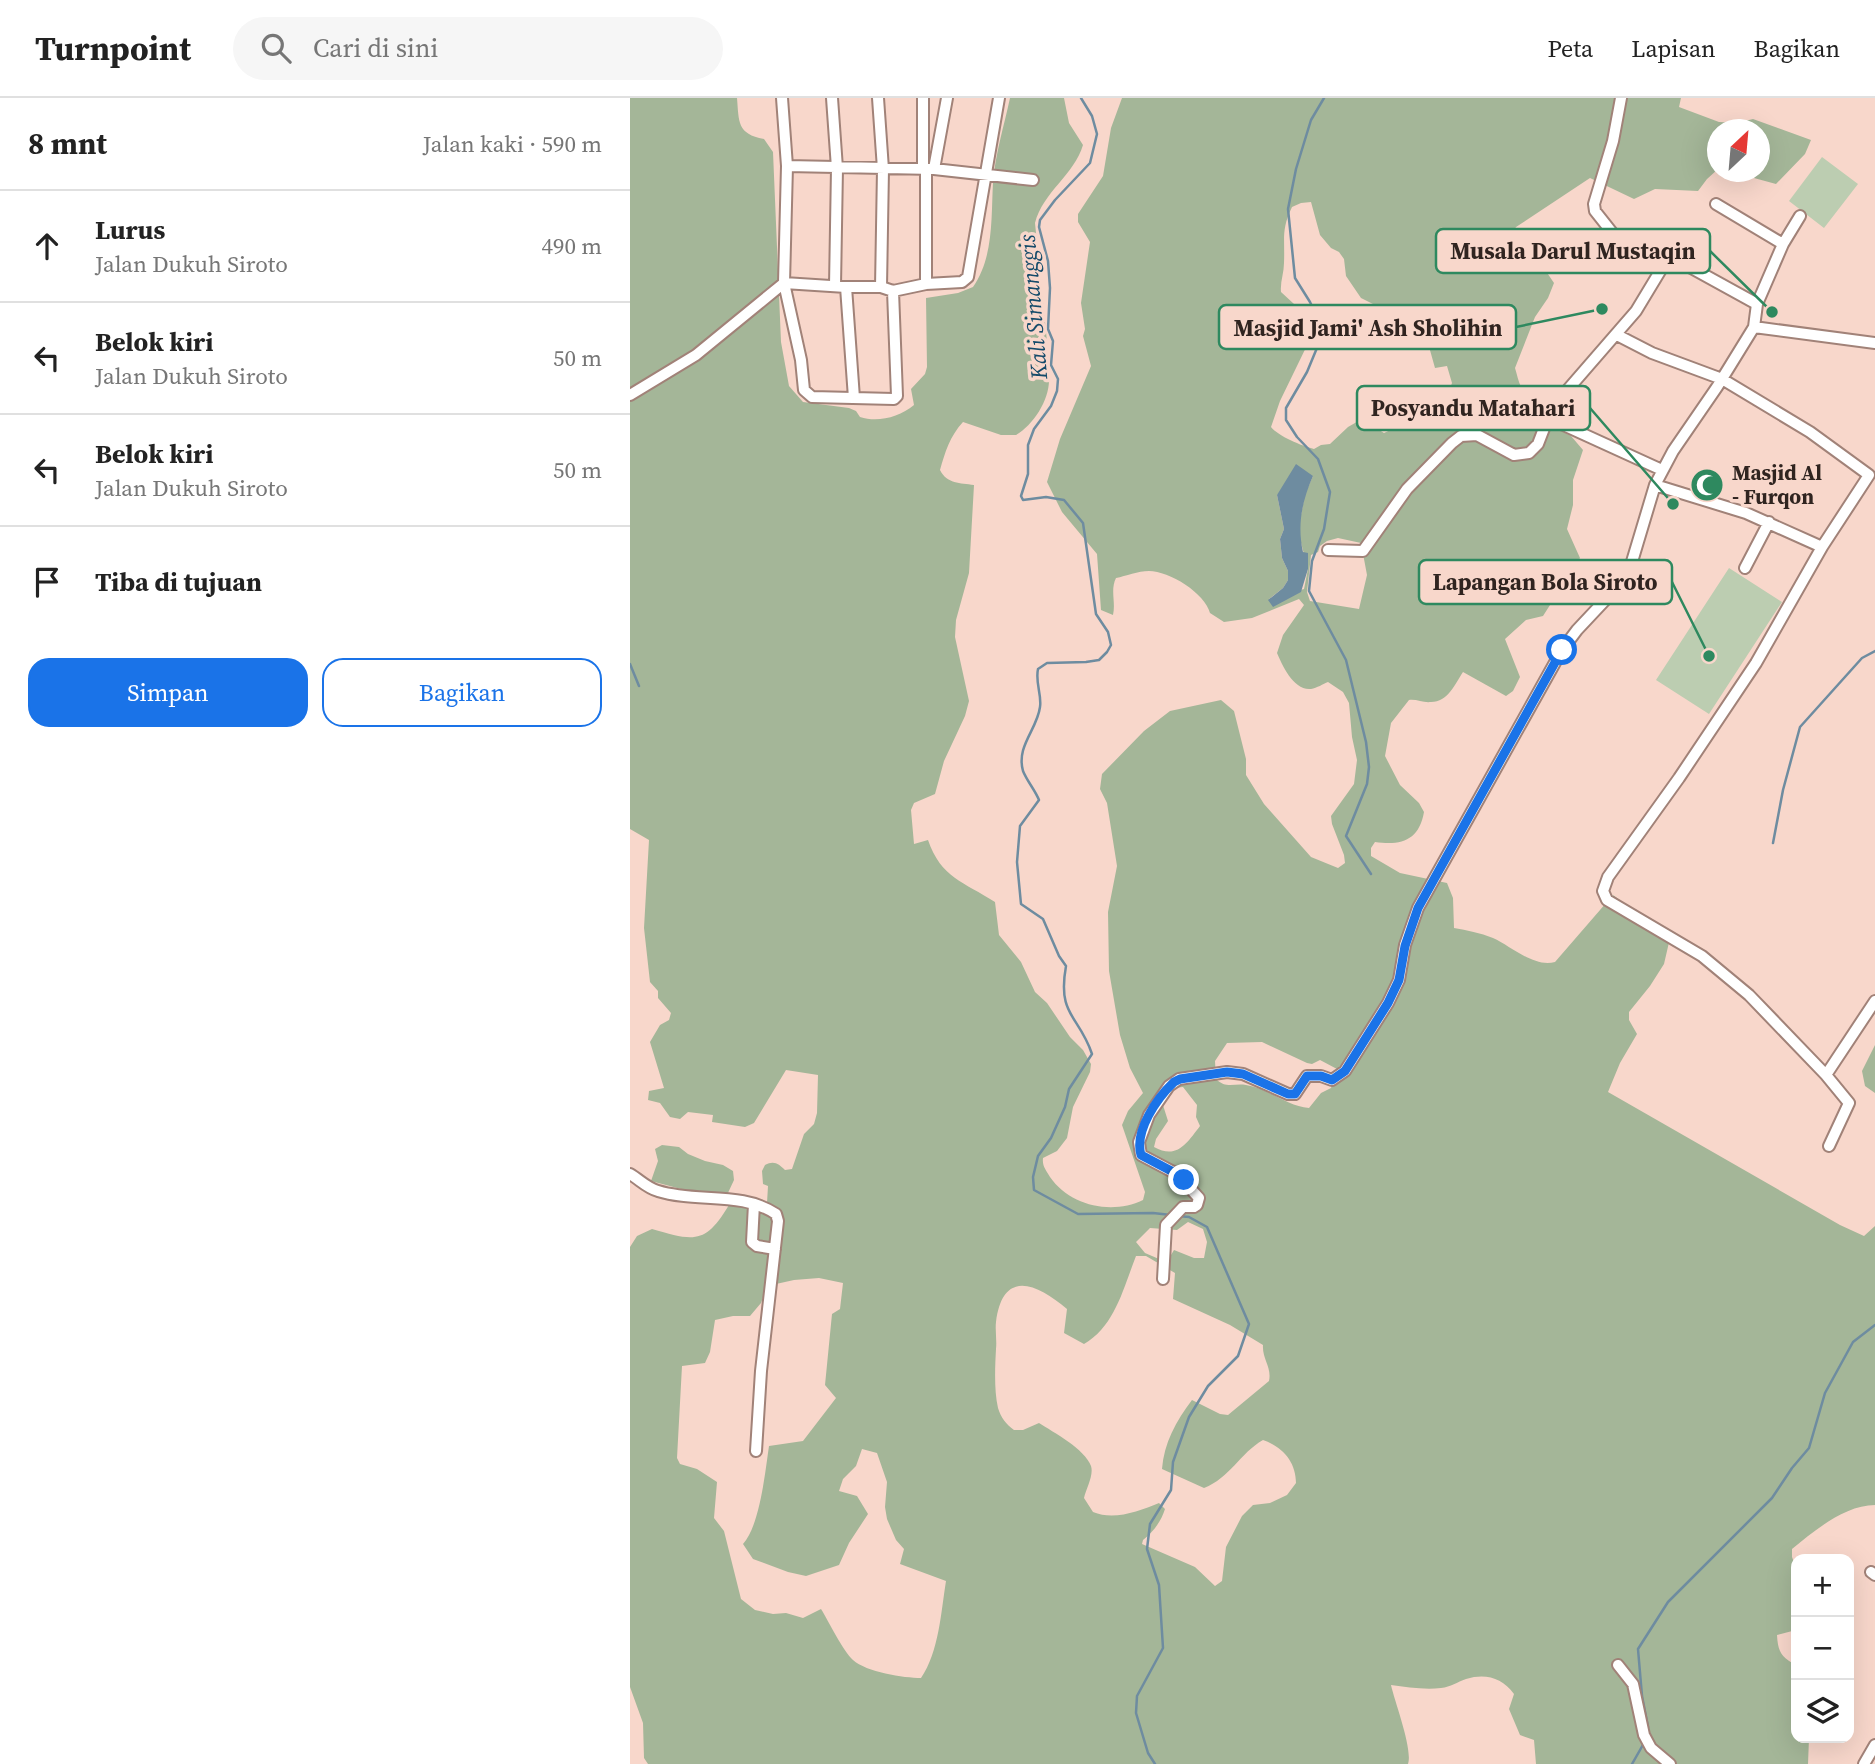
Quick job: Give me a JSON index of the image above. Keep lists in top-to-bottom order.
{
  "water": ["Kali Simanggis"],
  "places": {
    "other": [
      "Masjid Jami' Ash Sholihin",
      "Musala Darul Mustaqin",
      "Posyandu Matahari",
      "Lapangan Bola Siroto"
    ],
    "mosque": ["Masjid Al - Furqon"]
  },
  "north": "top right",
  "page": {
    "header": "Turnpoint",
    "search": "Cari di sini",
    "nav": ["Peta", "Lapisan", "Bagikan"],
    "heading": ["8 mnt", "Jalan kaki · 590 m"],
    "list": [
      ["Lurus", "Jalan Dukuh Siroto", "490 m"],
      ["Belok kiri", "Jalan Dukuh Siroto", "50 m"],
      ["Belok kiri", "Jalan Dukuh Siroto", "50 m"],
      "Tiba di tujuan"
    ],
    "buttons": ["Simpan", "Bagikan"],
    "map_buttons": ["+", "−"]
  }
}
